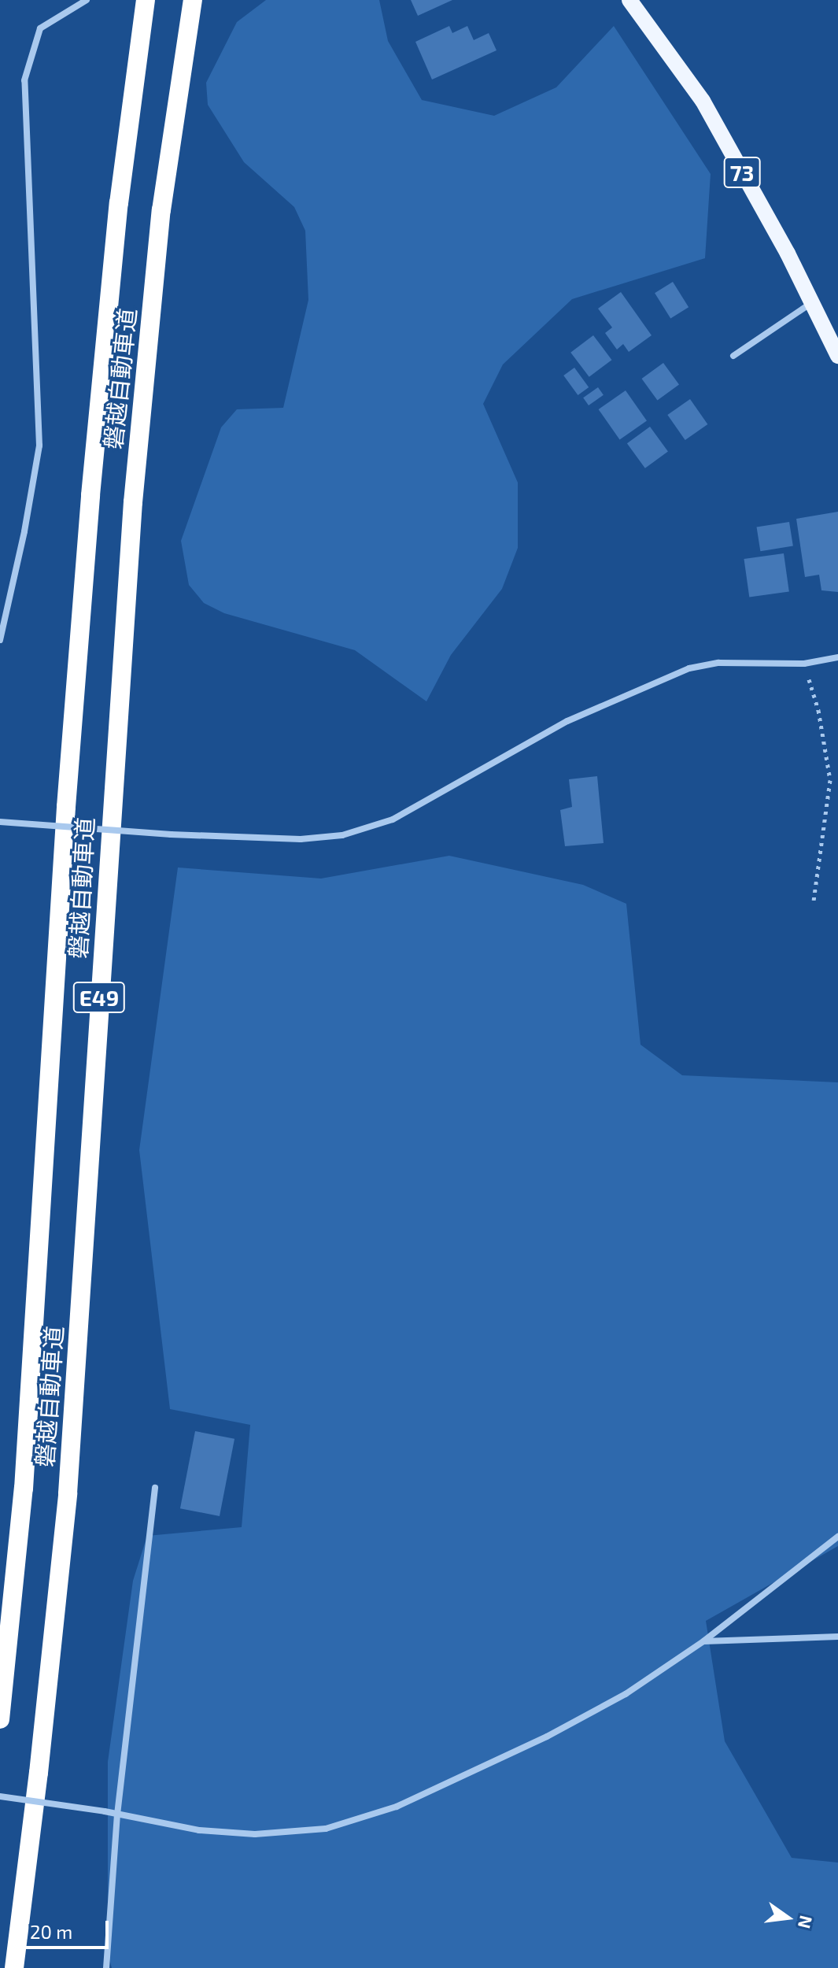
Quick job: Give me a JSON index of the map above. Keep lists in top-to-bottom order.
{
  "streets": {
    "highway": ["磐越自動車道", "E49"],
    "main road": ["73"]
  },
  "scale_bar": "20 m",
  "north": "right"
}
